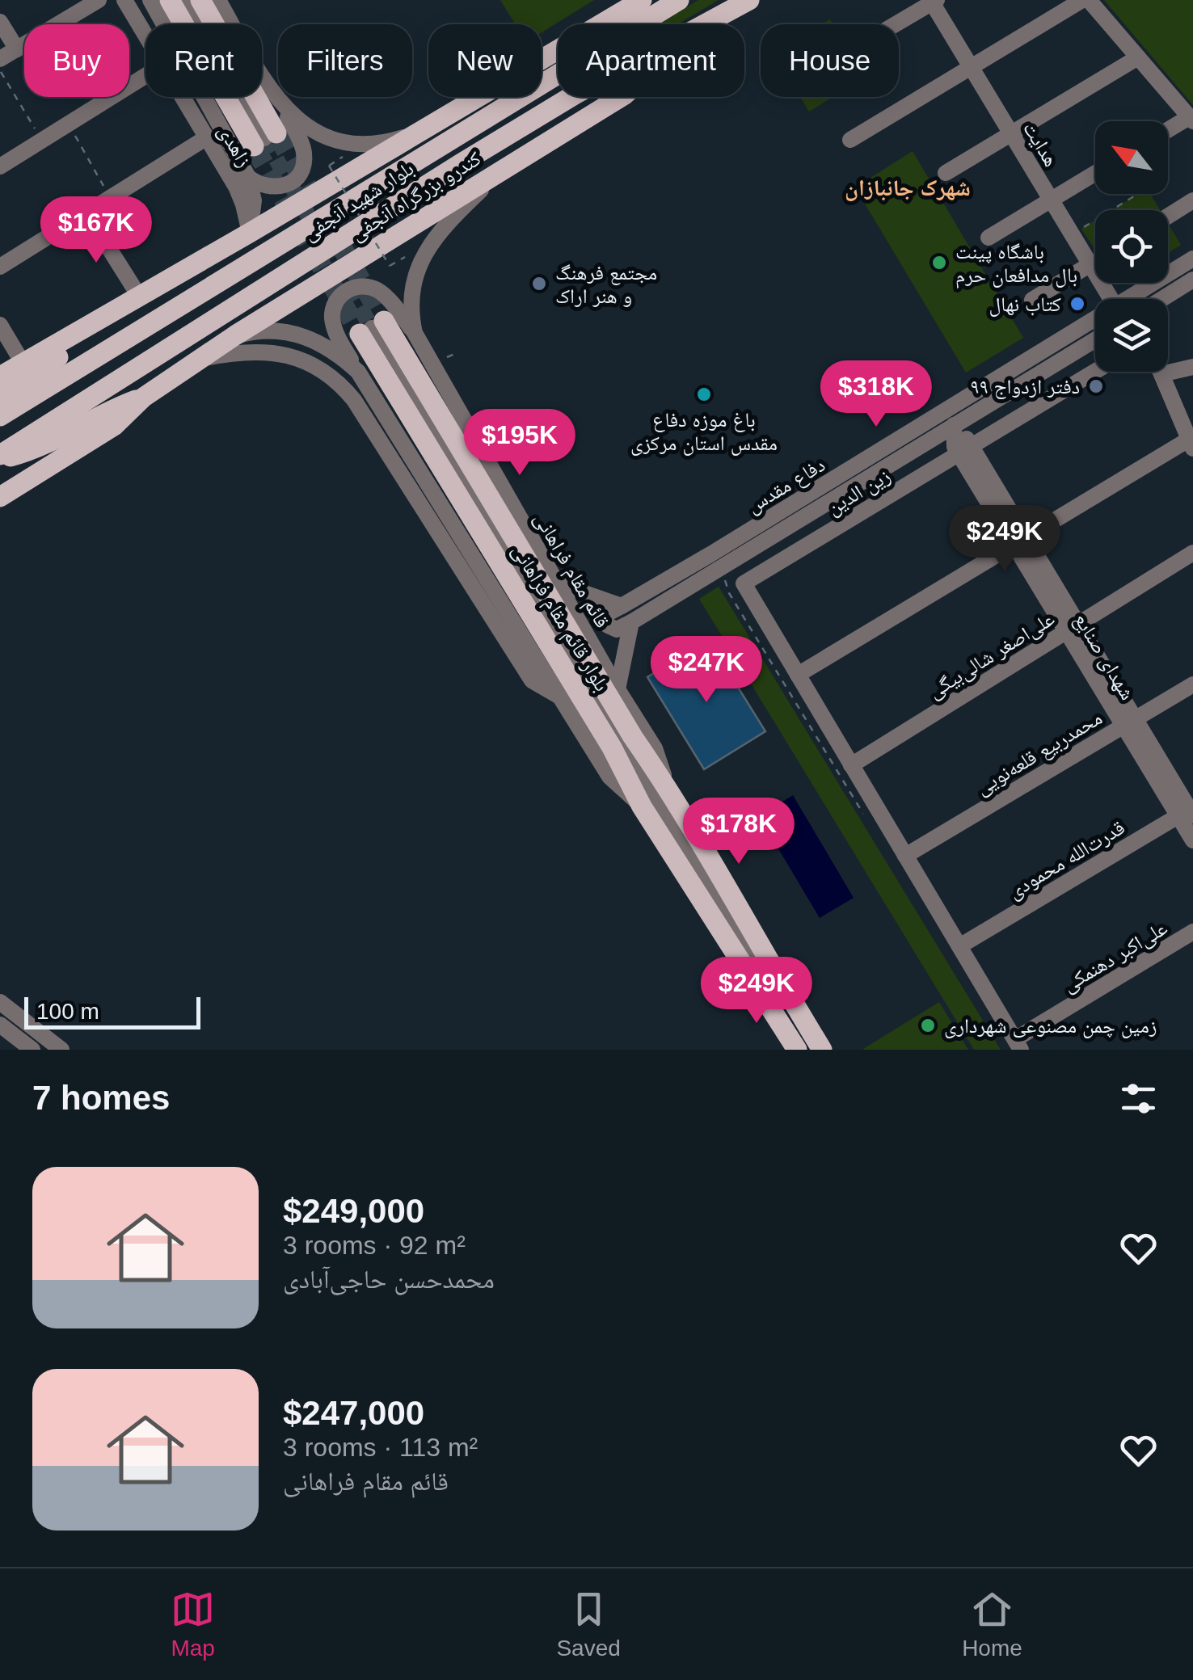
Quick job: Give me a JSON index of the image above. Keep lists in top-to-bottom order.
{
  "streets": {
    "main road": ["کندرو بزرگراه آنجفی", "بلوار شهید آنجفی", "بلوار قائم مقام فراهانی"],
    "street": [
      "هدایت",
      "زاهدی",
      "دفاع مقدس",
      "زین الدین",
      "قائم مقام فراهانی",
      "علی‌اصغر شالی‌بیگی",
      "شهدای صنایع",
      "محمدربیع قلعه‌نویی",
      "قدرت‌الله محمودی",
      "علی‌اکبر دهنمکی"
    ]
  },
  "crossings": [
    ["کندرو بزرگراه آنجفی", "بلوار شهید آنجفی"],
    ["کندرو بزرگراه آنجفی", "قائم مقام فراهانی"],
    ["دفاع مقدس", "شهدای صنایع"],
    ["زین الدین", "شهدای صنایع"],
    ["قائم مقام فراهانی", "بلوار قائم مقام فراهانی"],
    ["علی‌اصغر شالی‌بیگی", "شهدای صنایع"],
    ["شهدای صنایع", "محمدربیع قلعه‌نویی"],
    ["شهدای صنایع", "قدرت‌الله محمودی"]
  ],
  "districts": ["شهرک جانبازان"],
  "places": [
    "باشگاه پینت بال مدافعان حرم",
    "مجتمع فرهنگ و هنر اراک",
    "کتاب نهال",
    "دفتر ازدواج ۹۹",
    "باغ موزه دفاع مقدس استان مرکزی",
    "زمین چمن مصنوعی شهرداری"
  ],
  "scale_bar": "100 m",
  "north": "top left",
  "page": {
    "chip": [
      "Buy",
      "Rent",
      "Filters",
      "New",
      "Apartment",
      "House"
    ],
    "price": [
      "$167K",
      "$318K",
      "$195K",
      "$249K",
      "$247K",
      "$178K",
      "$249K"
    ],
    "scale": "100 m",
    "heading": "7 homes",
    "list": [
      {
        "name": "$249,000",
        "note": "3 rooms · 92 m² · محمدحسن حاجی‌آبادی"
      },
      {
        "name": "$247,000",
        "note": "3 rooms · 113 m² · قائم مقام فراهانی"
      }
    ],
    "tabs": ["Map", "Saved", "Home"]
  }
}
